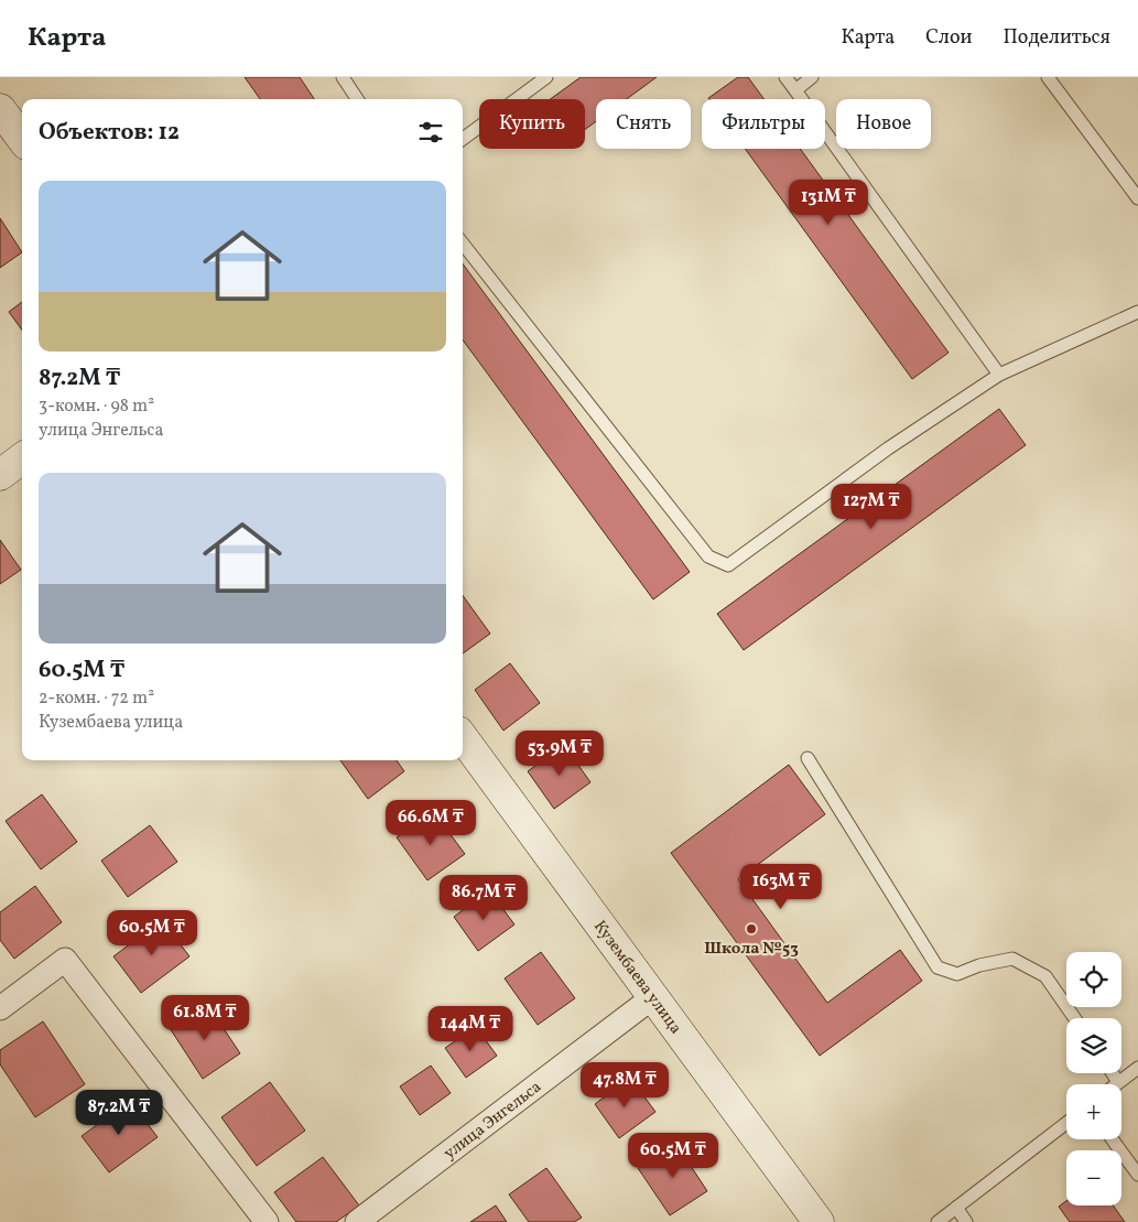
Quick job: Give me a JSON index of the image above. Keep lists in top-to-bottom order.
{
  "streets": {
    "street": ["Кузембаева улица", "улица Энгельса"]
  },
  "crossings": [
    ["Кузембаева улица", "улица Энгельса"]
  ],
  "places": ["Школа №53"],
  "page": {
    "header": "Карта",
    "nav": ["Карта", "Слои", "Поделиться"],
    "chip": [
      "Купить",
      "Снять",
      "Фильтры",
      "Новое"
    ],
    "heading": "Объектов: 12",
    "list": [
      {
        "name": "87.2M ₸",
        "note": "3-комн. · 98 m² · улица Энгельса"
      },
      {
        "name": "60.5M ₸",
        "note": "2-комн. · 72 m² · Кузембаева улица"
      }
    ],
    "price": [
      "131M ₸",
      "127M ₸",
      "53.9M ₸",
      "66.6M ₸",
      "163M ₸",
      "86.7M ₸",
      "60.5M ₸",
      "61.8M ₸",
      "144M ₸",
      "47.8M ₸",
      "87.2M ₸",
      "60.5M ₸"
    ],
    "map_buttons": ["+", "−"]
  }
}
